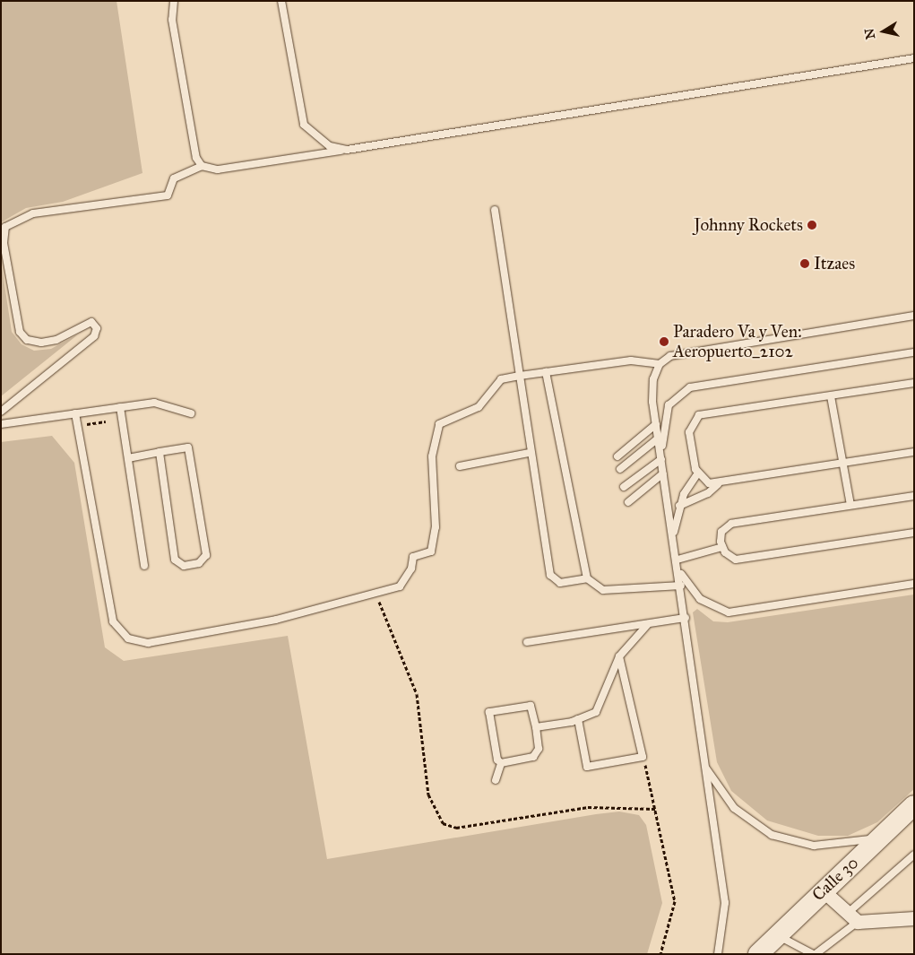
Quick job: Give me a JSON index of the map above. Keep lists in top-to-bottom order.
{
  "streets": {
    "street": ["Calle 30"]
  },
  "places": ["Johnny Rockets", "Itzaes", "Paradero Va y Ven: Aeropuerto_2102"],
  "north": "left"
}
